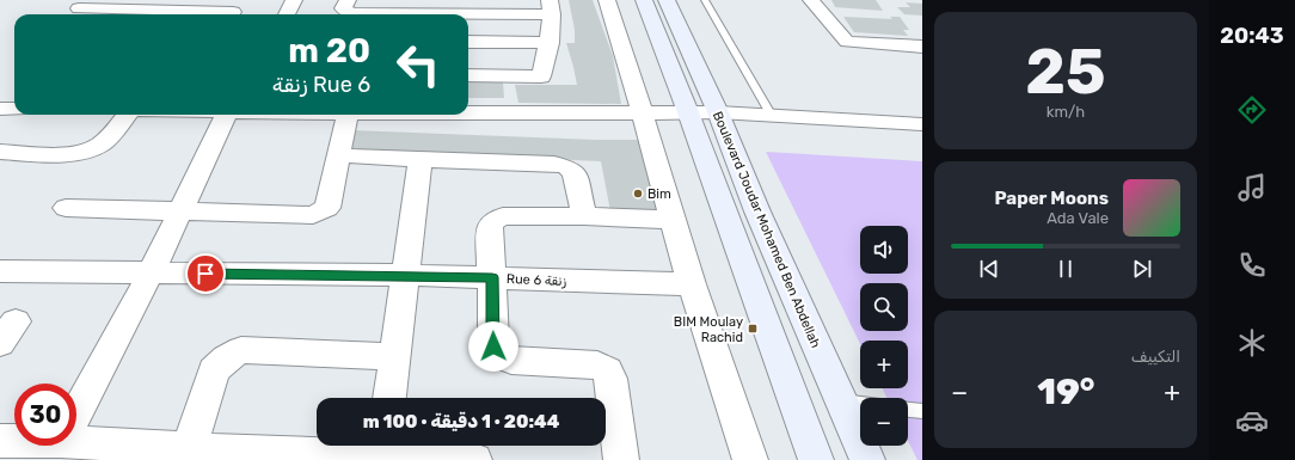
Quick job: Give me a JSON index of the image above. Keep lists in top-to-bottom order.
{
  "streets": {
    "main road": ["Boulevard Joudar Mohamed Ben Abdellah"],
    "street": ["Rue 6 زنقة"]
  },
  "places": {
    "other": ["Bim"],
    "transit": ["BIM Moulay Rachid"]
  },
  "page": {
    "tabs": "20:43",
    "tile": [
      ["25", "km/h"],
      "التكييف"
    ],
    "turn": ["20 m", "Rue 6 زنقة"],
    "song": ["Paper Moons", "Ada Vale"],
    "map_buttons": ["+", "−"],
    "heat": ["−", "19°", "+"],
    "limit": "30",
    "trip": "20:44 · 1 دقيقة · 100 m"
  }
}
